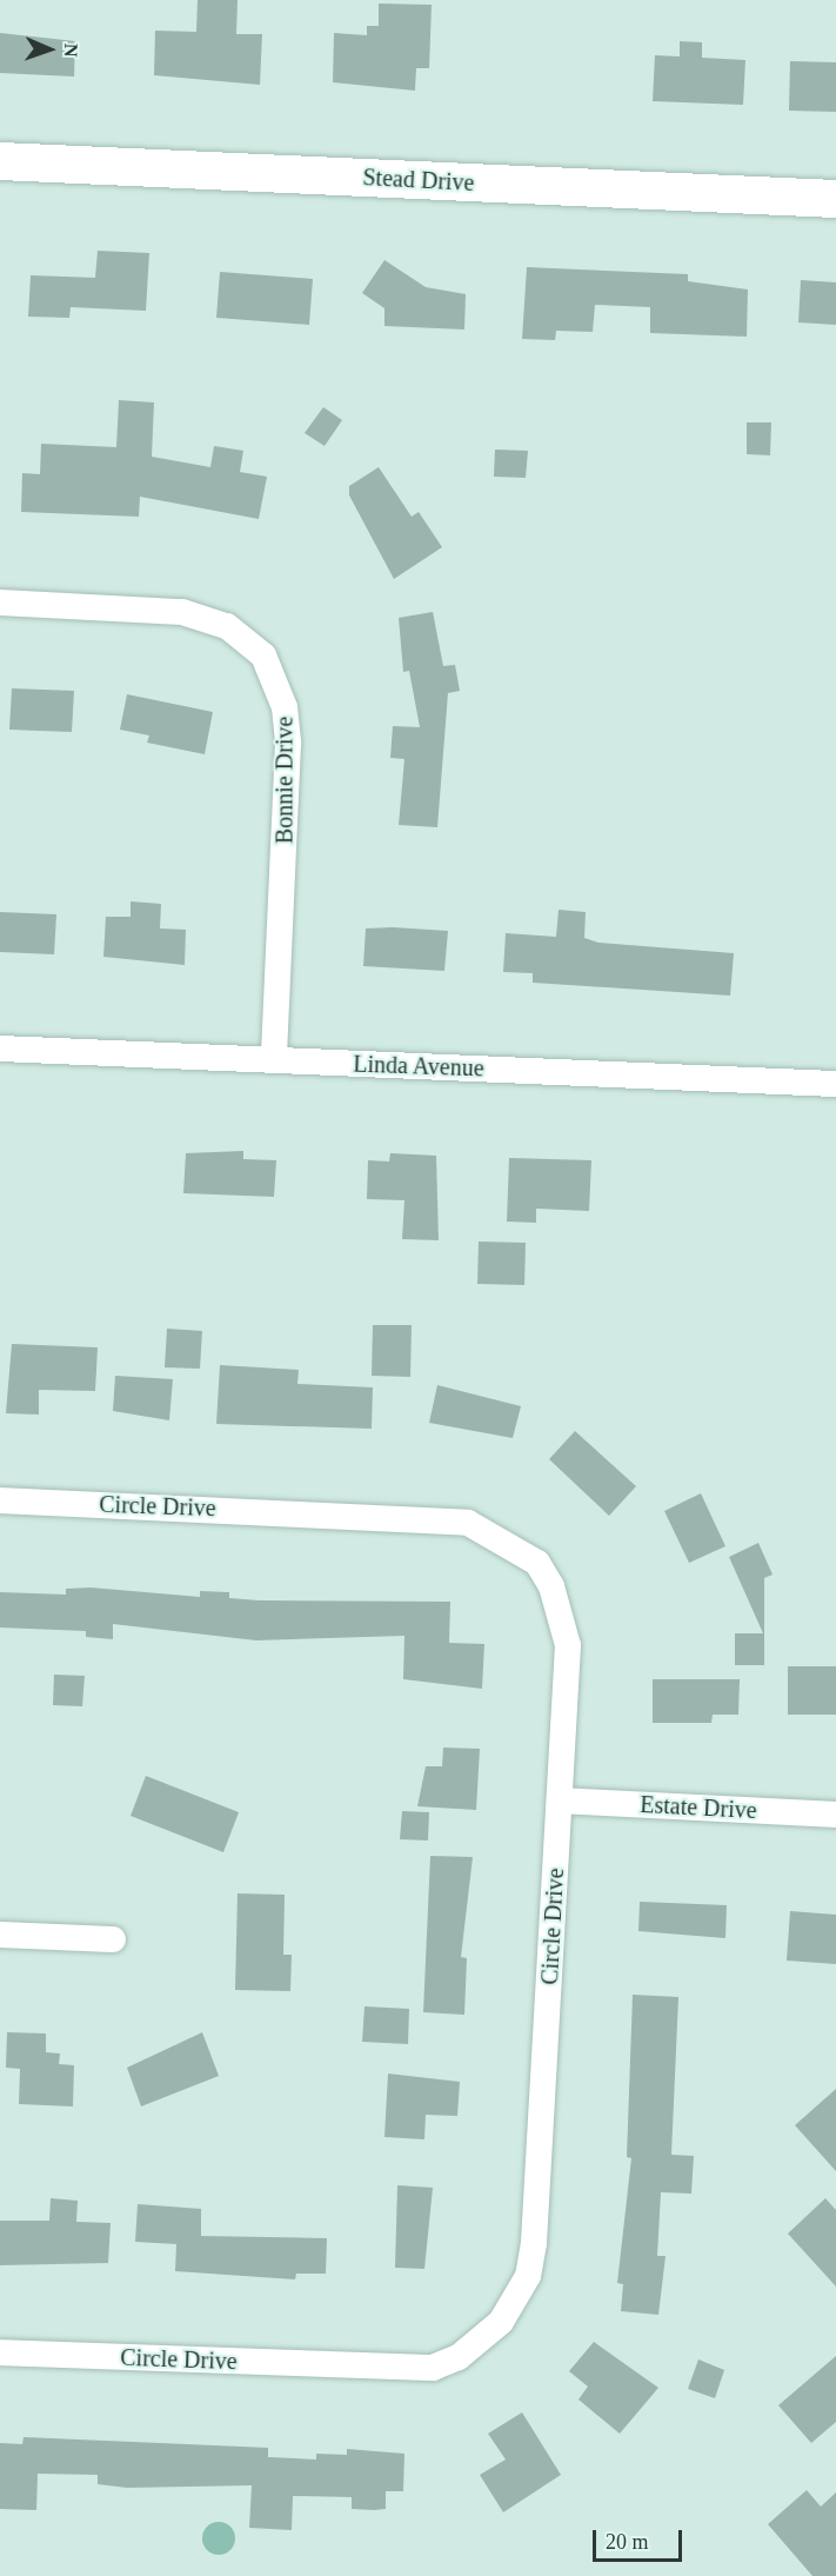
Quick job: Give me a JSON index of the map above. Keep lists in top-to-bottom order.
{
  "streets": {
    "street": [
      "Stead Drive",
      "Bonnie Drive",
      "Linda Avenue",
      "Circle Drive",
      "Estate Drive"
    ]
  },
  "crossings": [
    ["Bonnie Drive", "Linda Avenue"],
    ["Circle Drive", "Estate Drive"]
  ],
  "scale_bar": "20 m",
  "north": "right"
}
